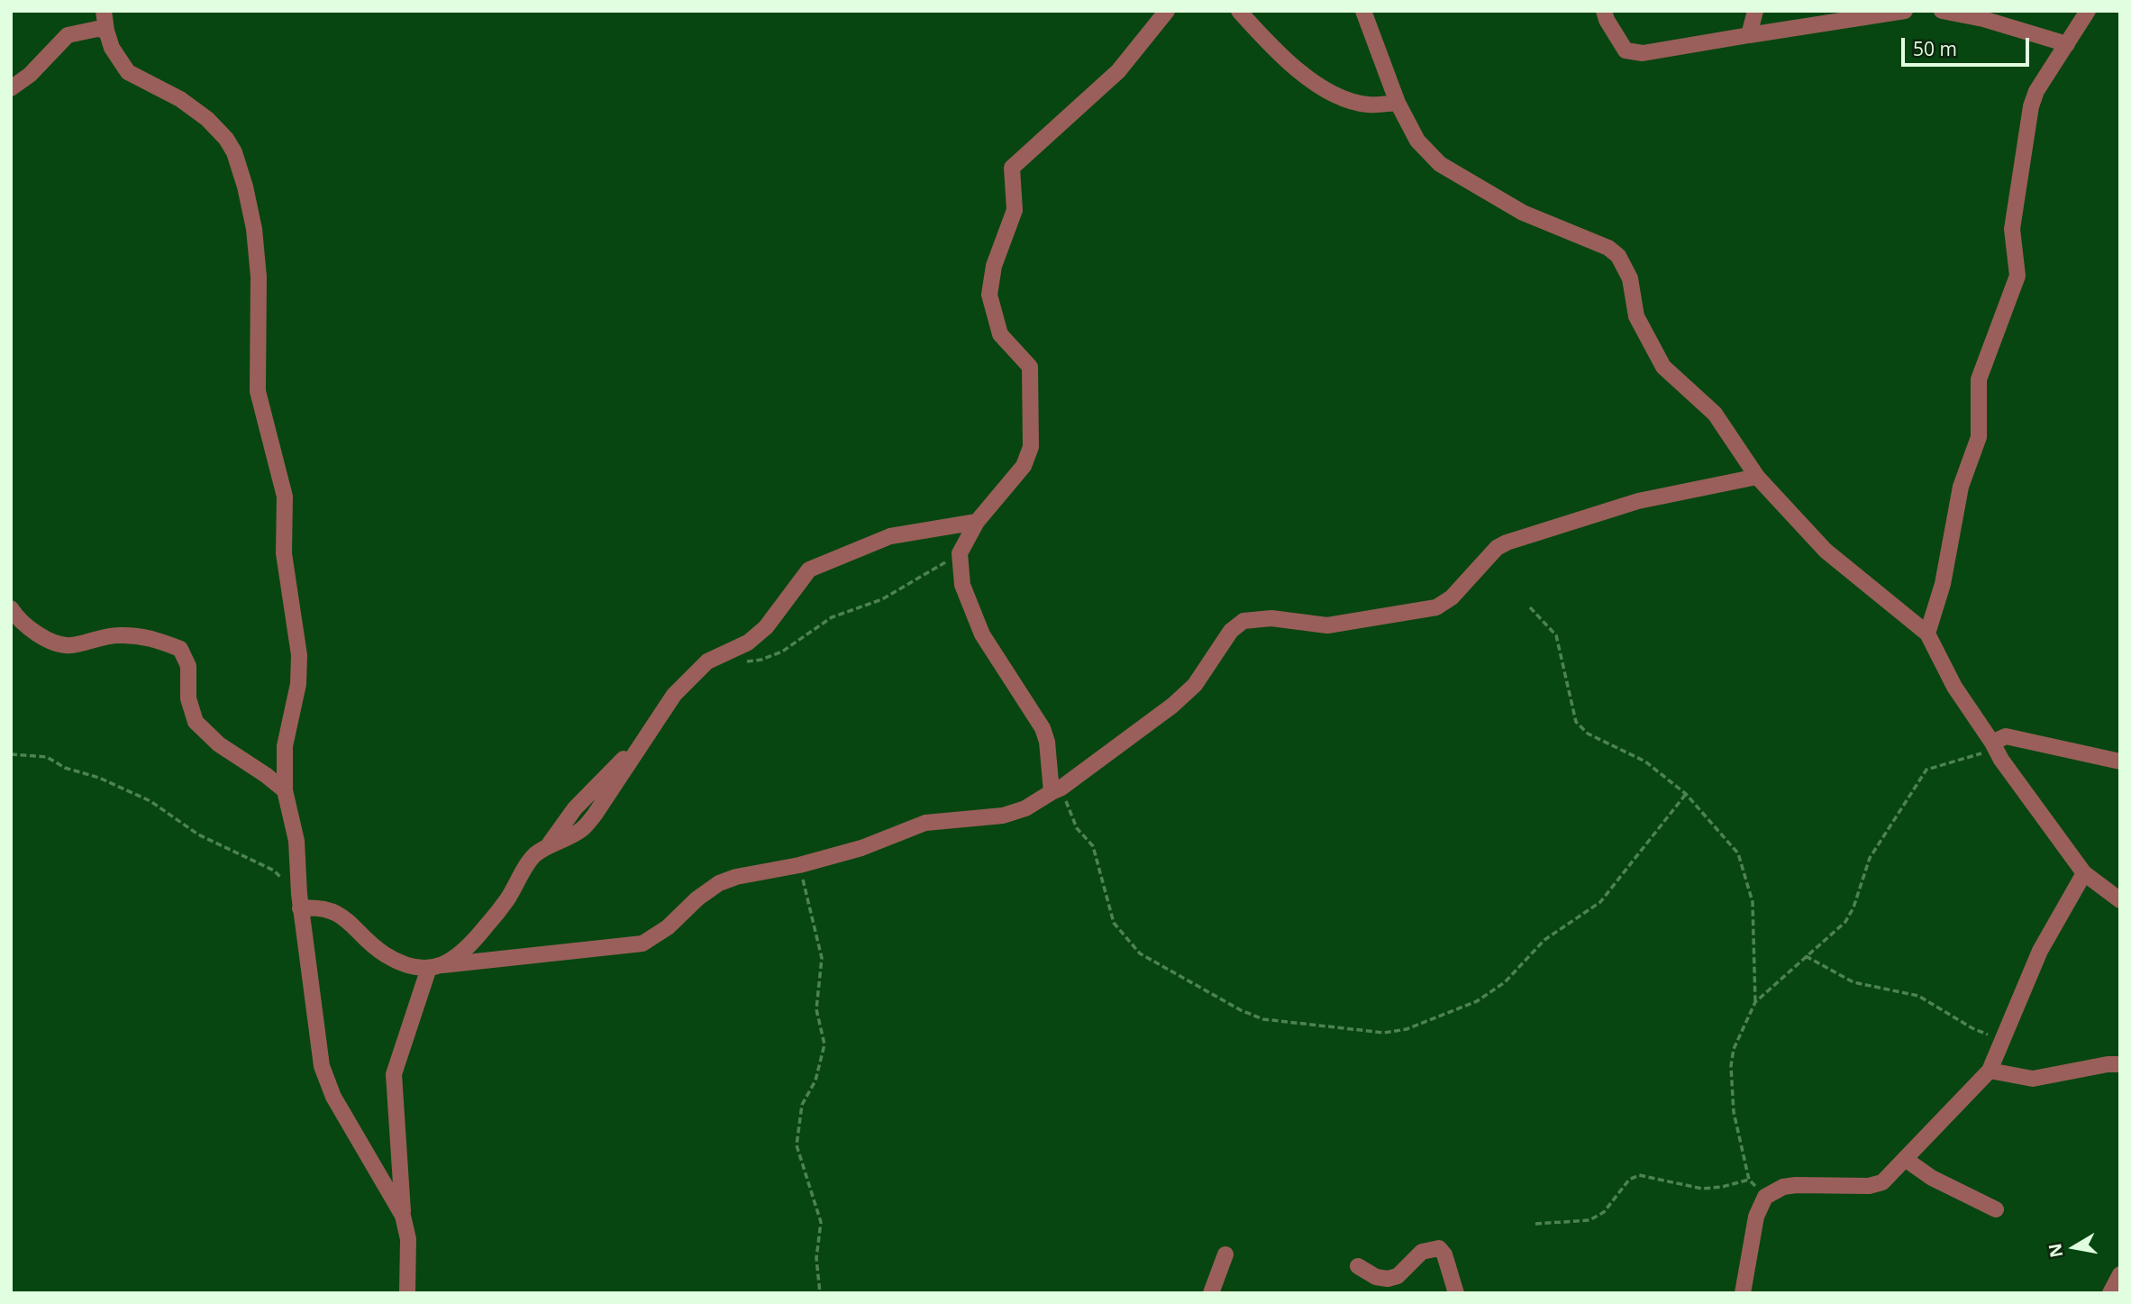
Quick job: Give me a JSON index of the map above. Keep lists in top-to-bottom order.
{
  "scale_bar": "50 m",
  "north": "left"
}
